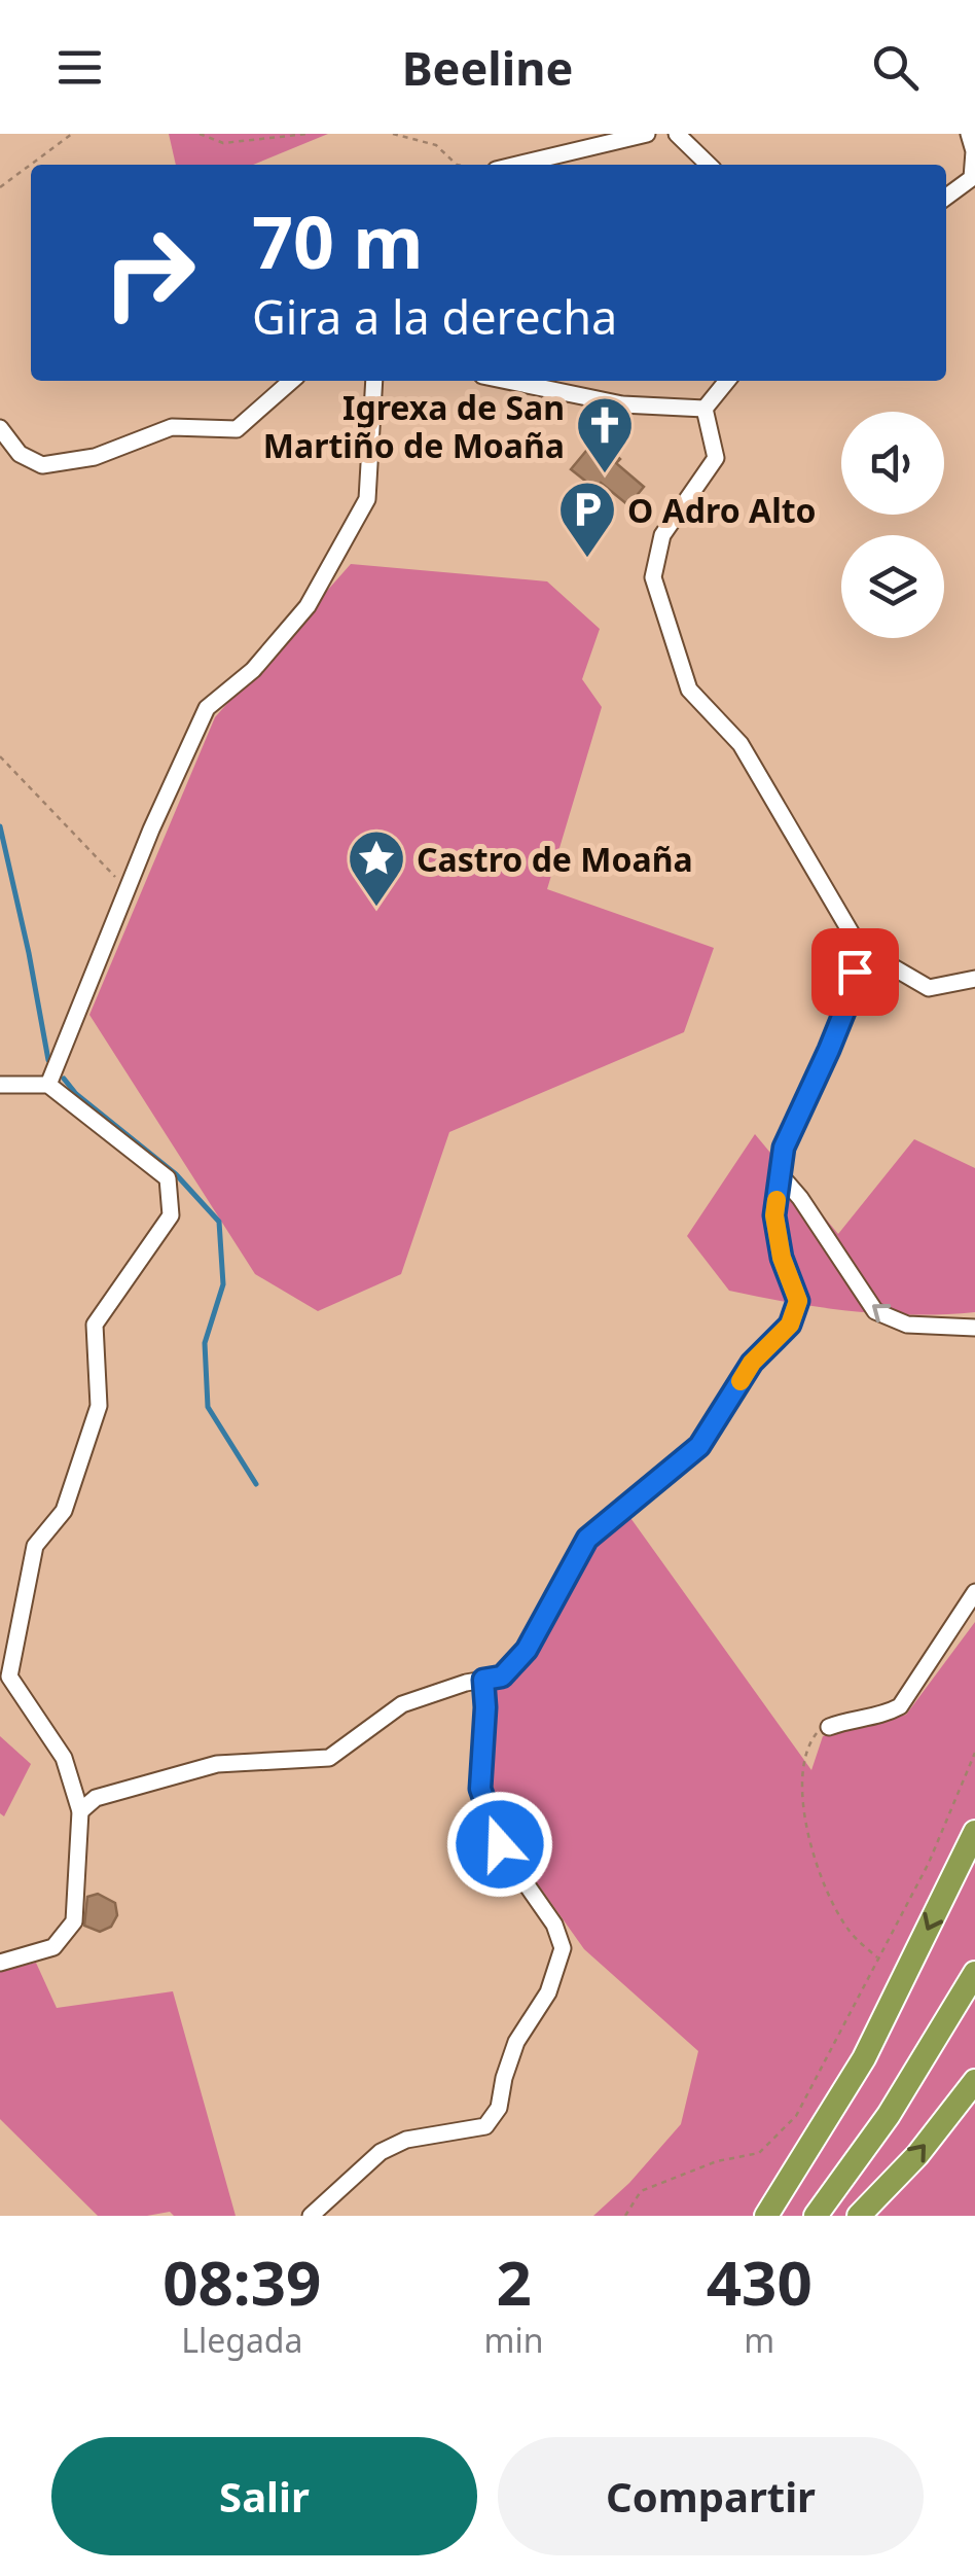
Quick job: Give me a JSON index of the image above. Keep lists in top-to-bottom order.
{
  "places": {
    "church": ["Igrexa de San Martiño de Moaña"],
    "parking": ["O Adro Alto"],
    "place": ["Castro de Moaña"]
  },
  "page": {
    "header": "Beeline",
    "turn": ["70 m", "Gira a la derecha"],
    "eta": [
      "08:39",
      "Llegada",
      "2",
      "min",
      "430",
      "m"
    ],
    "buttons": ["Salir", "Compartir"]
  }
}
